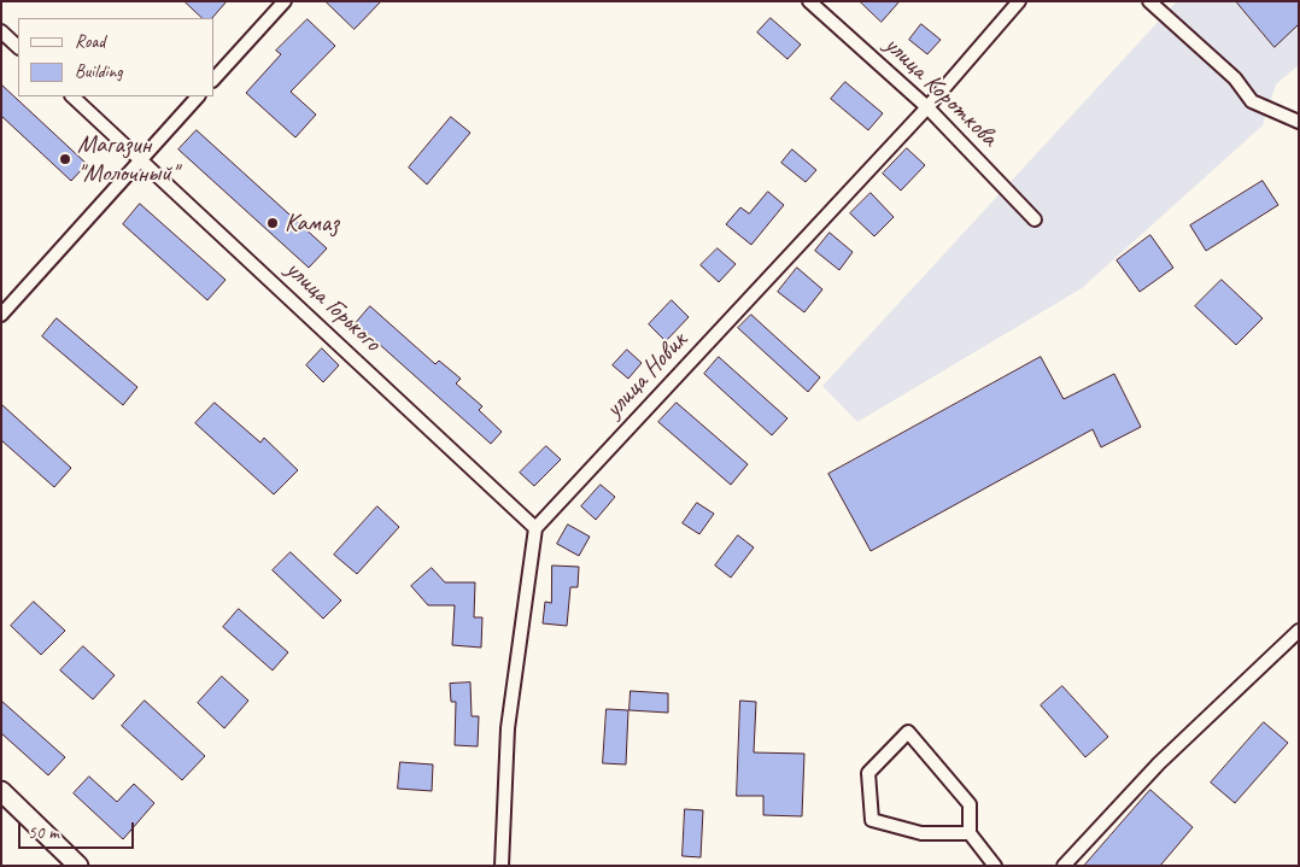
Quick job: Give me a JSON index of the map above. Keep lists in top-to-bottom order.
{
  "streets": {
    "street": ["улица Короткова", "улица Горького", "улица Новик"]
  },
  "crossings": [
    ["улица Короткова", "улица Новик"],
    ["улица Горького", "улица Новик"]
  ],
  "places": ["Магазин \"Молочный\"", "Камаз"],
  "legend": ["Road", "Building"],
  "scale_bar": "50 m"
}
